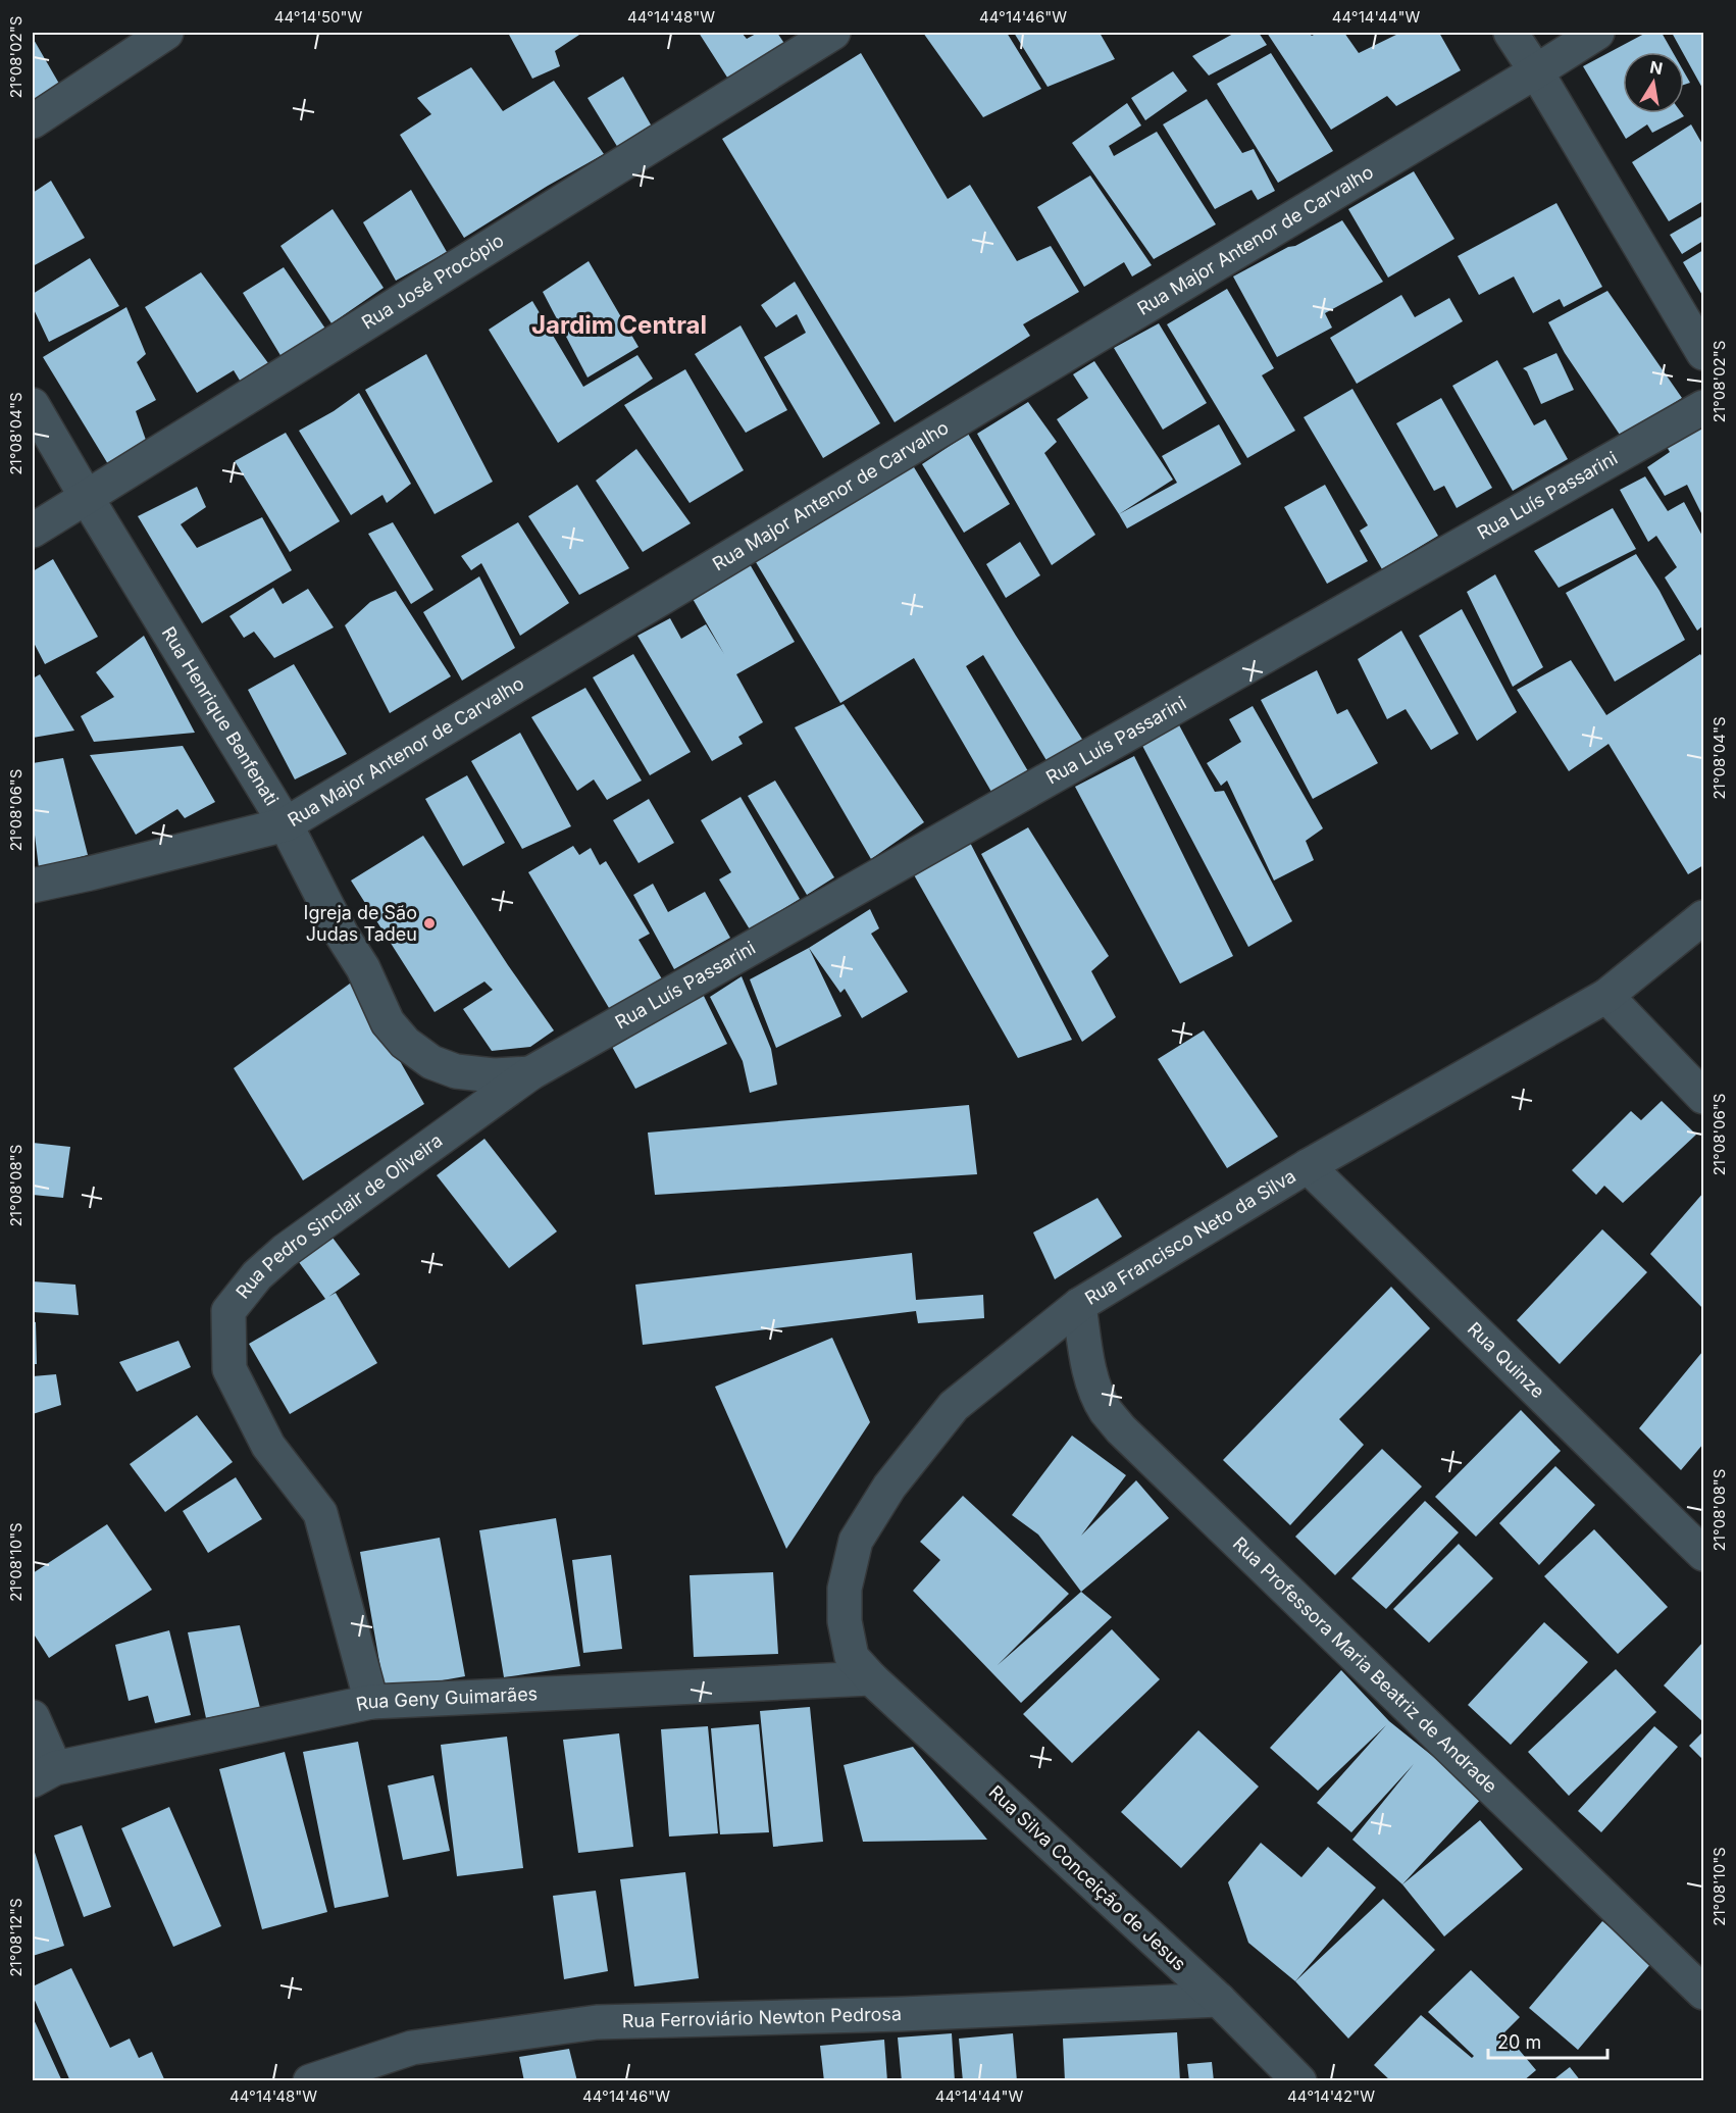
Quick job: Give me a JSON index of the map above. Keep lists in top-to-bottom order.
{
  "streets": {
    "street": [
      "Rua Major Antenor de Carvalho",
      "Rua José Procópio",
      "Rua Luís Passarini",
      "Rua Henrique Benfenati",
      "Rua Pedro Sinclair de Oliveira",
      "Rua Francisco Neto da Silva",
      "Rua Quinze",
      "Rua Professora Maria Beatriz de Andrade",
      "Rua Geny Guimarães",
      "Rua Silva Conceição de Jesus",
      "Rua Ferroviário Newton Pedrosa"
    ]
  },
  "crossings": [
    ["Rua Major Antenor de Carvalho", "Rua Henrique Benfenati"],
    ["Rua José Procópio", "Rua Henrique Benfenati"],
    ["Rua Luís Passarini", "Rua Henrique Benfenati"],
    ["Rua Luís Passarini", "Rua Pedro Sinclair de Oliveira"],
    ["Rua Henrique Benfenati", "Rua Pedro Sinclair de Oliveira"],
    ["Rua Pedro Sinclair de Oliveira", "Rua Geny Guimarães"],
    ["Rua Francisco Neto da Silva", "Rua Quinze"],
    ["Rua Francisco Neto da Silva", "Rua Professora Maria Beatriz de Andrade"],
    ["Rua Francisco Neto da Silva", "Rua Geny Guimarães"],
    ["Rua Francisco Neto da Silva", "Rua Silva Conceição de Jesus"],
    ["Rua Geny Guimarães", "Rua Silva Conceição de Jesus"],
    ["Rua Silva Conceição de Jesus", "Rua Ferroviário Newton Pedrosa"]
  ],
  "districts": ["Jardim Central"],
  "places": ["Igreja de São Judas Tadeu"],
  "scale_bar": "20 m",
  "north": "top",
  "coordinates": [
    "44°14'50\"W",
    "44°14'48\"W",
    "44°14'46\"W",
    "44°14'44\"W",
    "21°08'02\"S",
    "21°08'04\"S",
    "21°08'06\"S",
    "21°08'08\"S",
    "21°08'10\"S",
    "21°08'12\"S",
    "44°14'42\"W"
  ]
}
